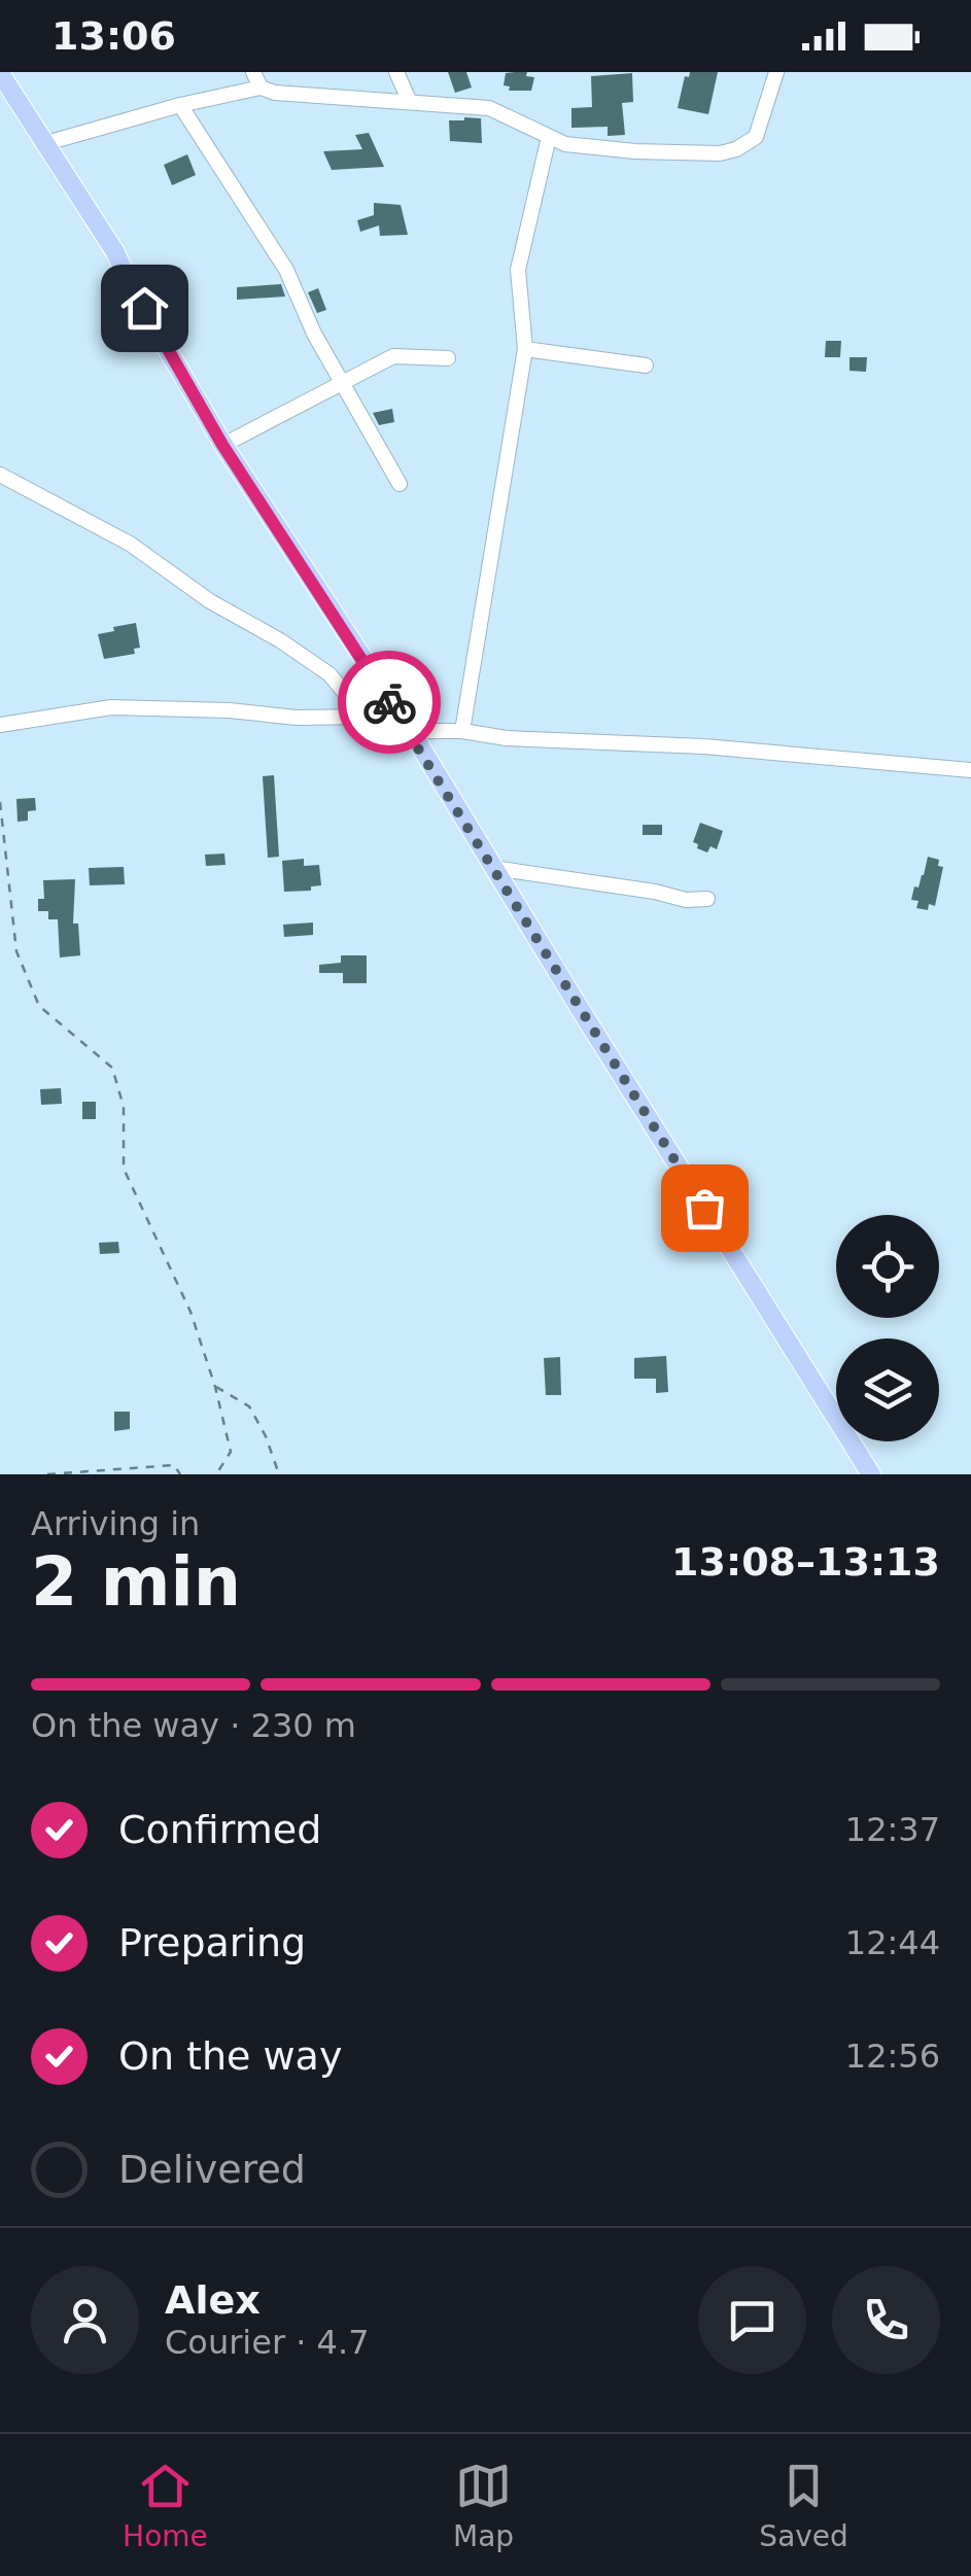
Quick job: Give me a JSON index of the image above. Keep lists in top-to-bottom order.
{
  "page": {
    "status": "13:06",
    "heading": ["2 min", "Arriving in", "13:08–13:13"],
    "panel": ["Alex", "Courier · 4.7"],
    "bar": "On the way · 230 m",
    "list": [
      ["Confirmed", "12:37"],
      ["Preparing", "12:44"],
      ["On the way", "12:56"],
      "Delivered"
    ],
    "tabs": ["Home", "Map", "Saved"]
  }
}
